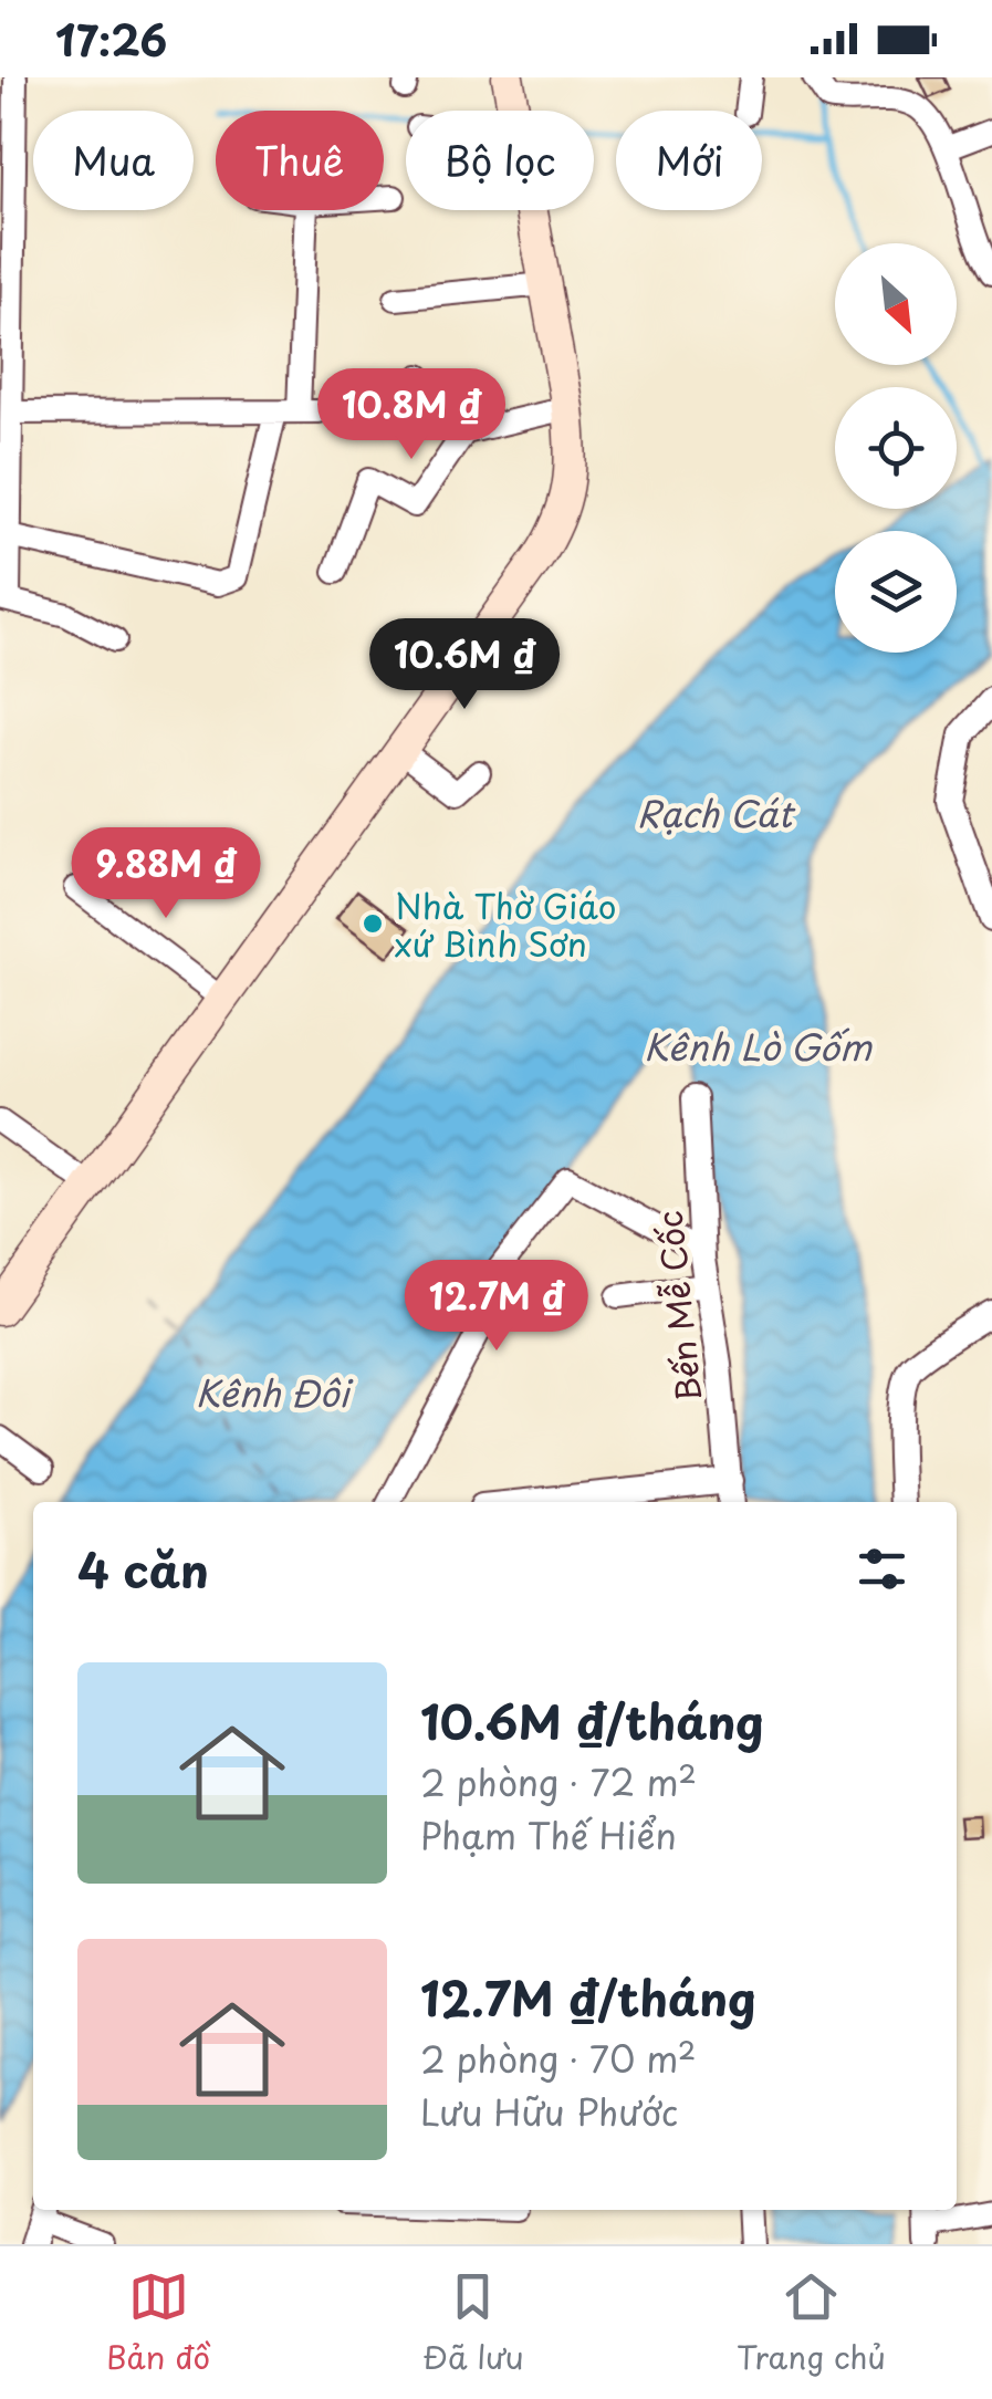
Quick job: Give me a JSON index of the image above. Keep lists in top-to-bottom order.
{
  "streets": {
    "street": ["Bến Mễ Cốc"]
  },
  "water": ["Rạch Cát", "Kênh Lò Gốm", "Kênh Đôi"],
  "places": ["Nhà Thờ Giáo xứ Bình Sơn"],
  "north": "bottom right",
  "page": {
    "status": "17:26",
    "chip": [
      "Mua",
      "Thuê",
      "Bộ lọc",
      "Mới"
    ],
    "price": [
      "10.8M ₫",
      "10.6M ₫",
      "9.88M ₫",
      "12.7M ₫"
    ],
    "heading": "4 căn",
    "list": [
      {
        "name": "10.6M ₫/tháng",
        "note": "2 phòng · 72 m² · Phạm Thế Hiển"
      },
      {
        "name": "12.7M ₫/tháng",
        "note": "2 phòng · 70 m² · Lưu Hữu Phước"
      }
    ],
    "tabs": ["Bản đồ", "Đã lưu", "Trang chủ"]
  }
}
